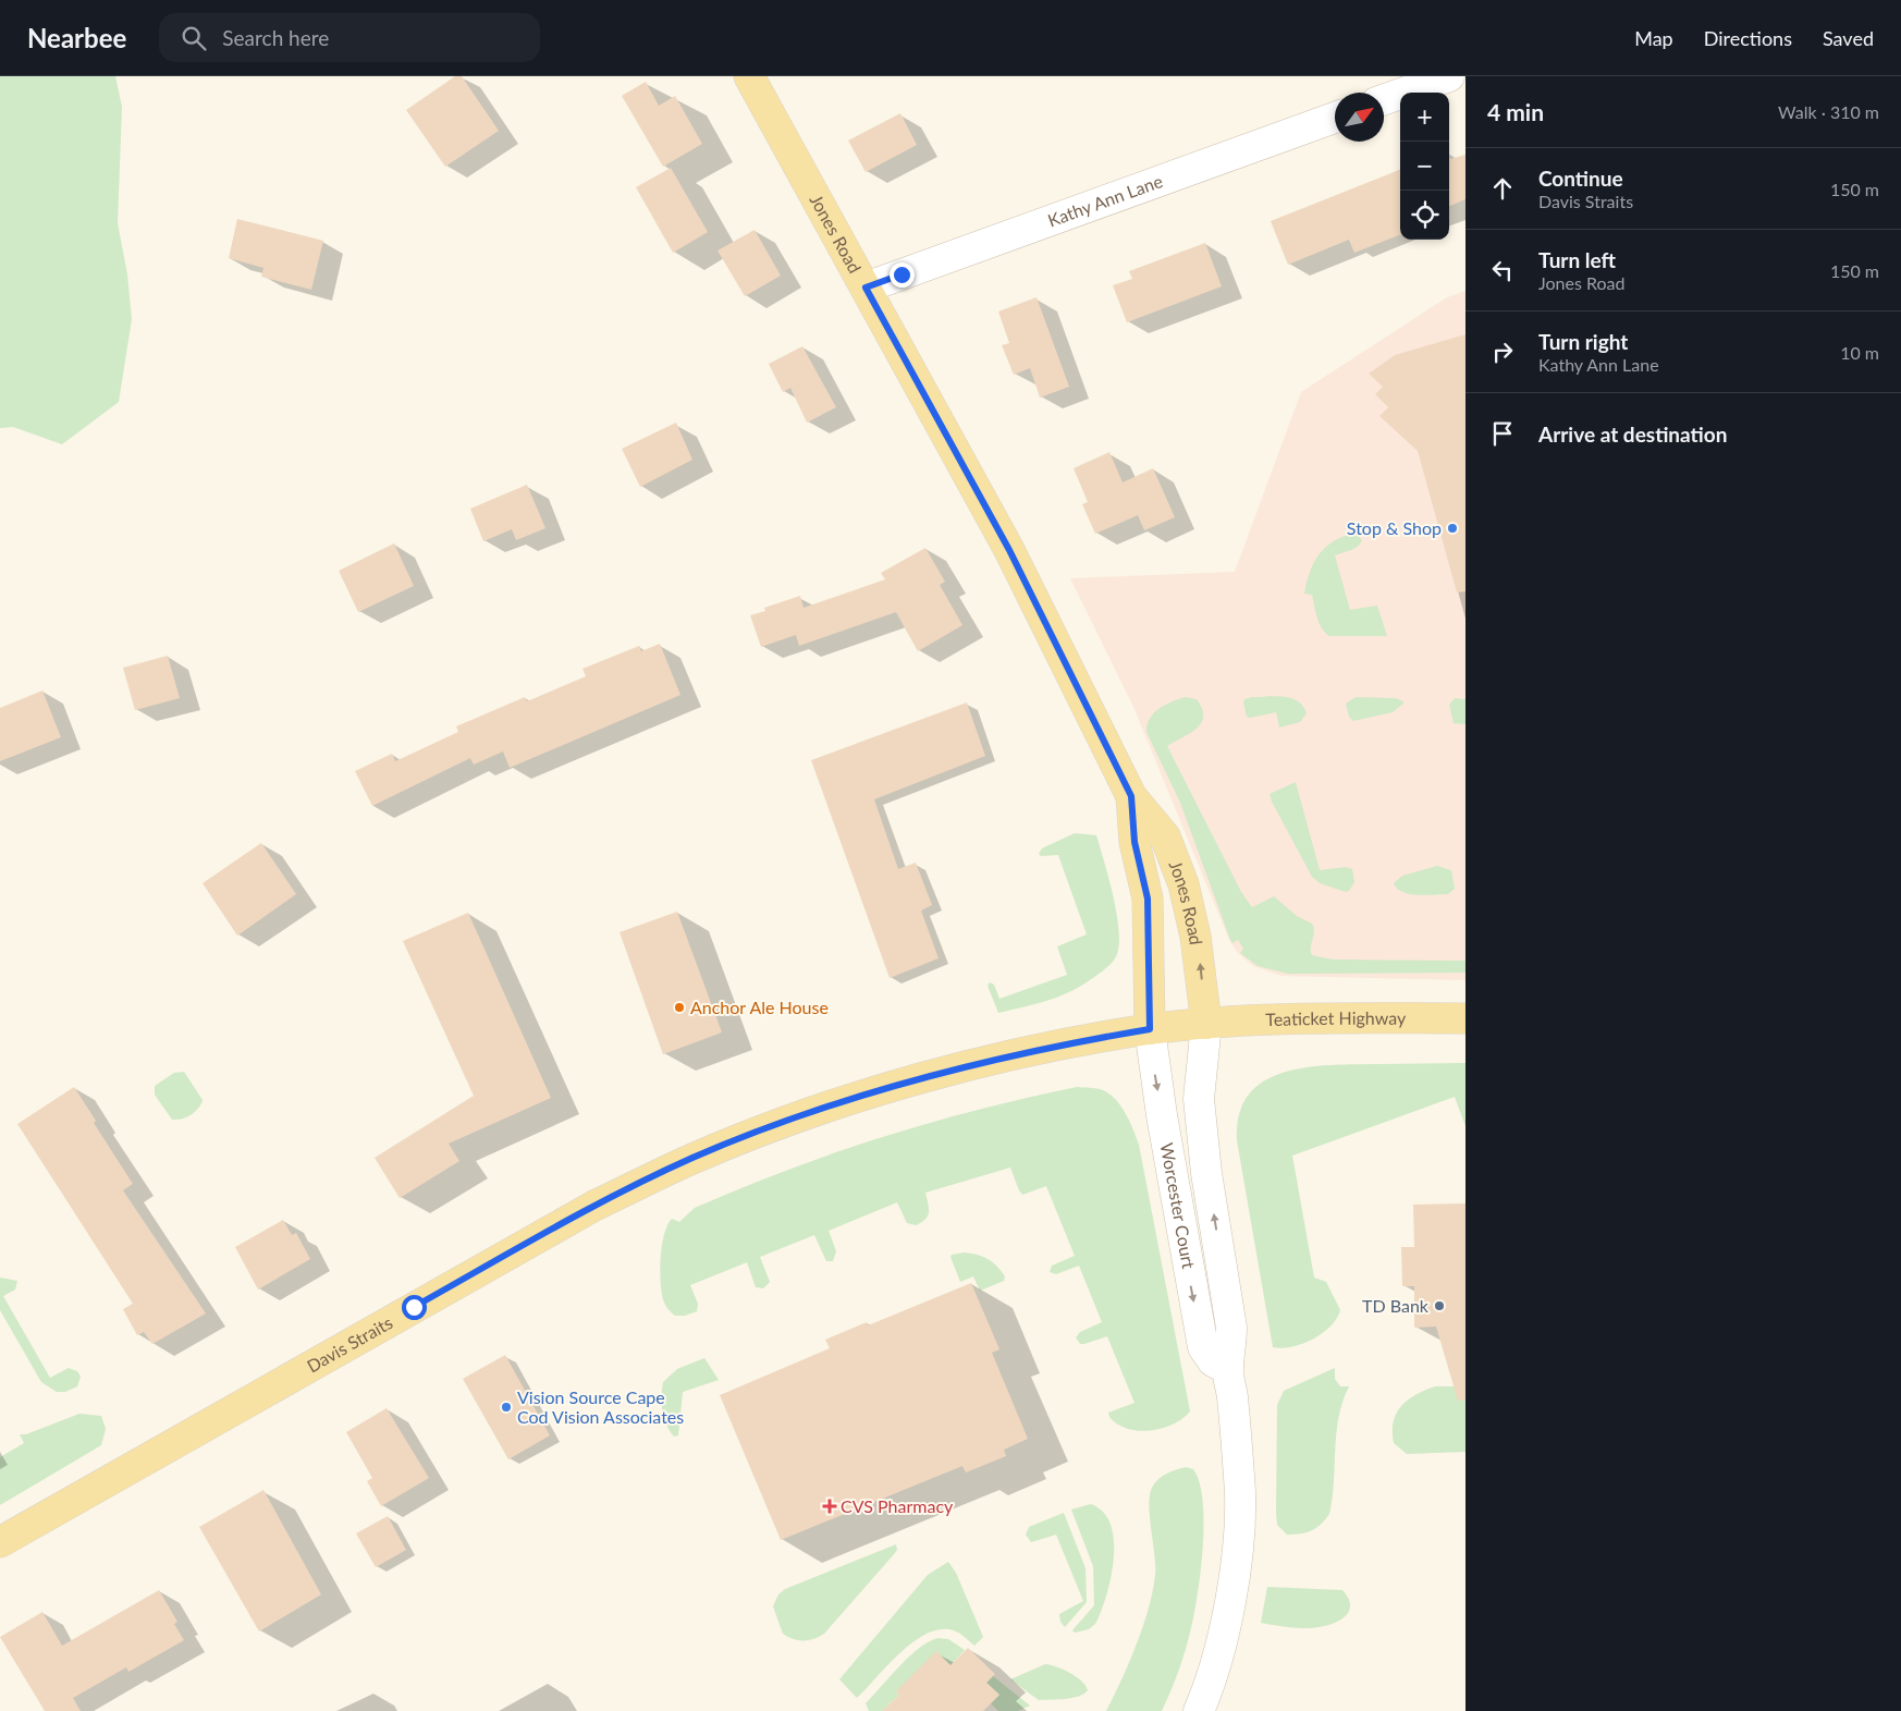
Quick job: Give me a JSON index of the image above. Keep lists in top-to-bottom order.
{
  "streets": {
    "main road": ["Jones Road", "Teaticket Highway", "Davis Straits"],
    "street": ["Kathy Ann Lane", "Worcester Court"]
  },
  "crossings": [
    ["Kathy Ann Lane", "Jones Road"],
    ["Jones Road", "Teaticket Highway"],
    ["Jones Road", "Worcester Court"],
    ["Jones Road", "Davis Straits"],
    ["Teaticket Highway", "Worcester Court"],
    ["Teaticket Highway", "Davis Straits"],
    ["Worcester Court", "Davis Straits"]
  ],
  "places": {
    "other": [
      "Stop & Shop",
      "Anchor Ale House",
      "TD Bank",
      "Vision Source Cape Cod Vision Associates"
    ],
    "health": ["CVS Pharmacy"]
  },
  "north": "top right",
  "page": {
    "header": "Nearbee",
    "search": "Search here",
    "nav": ["Map", "Directions", "Saved"],
    "heading": ["4 min", "Walk · 310 m"],
    "map_buttons": ["+", "−"],
    "list": [
      ["Continue", "Davis Straits", "150 m"],
      ["Turn left", "Jones Road", "150 m"],
      ["Turn right", "Kathy Ann Lane", "10 m"],
      "Arrive at destination"
    ]
  }
}
